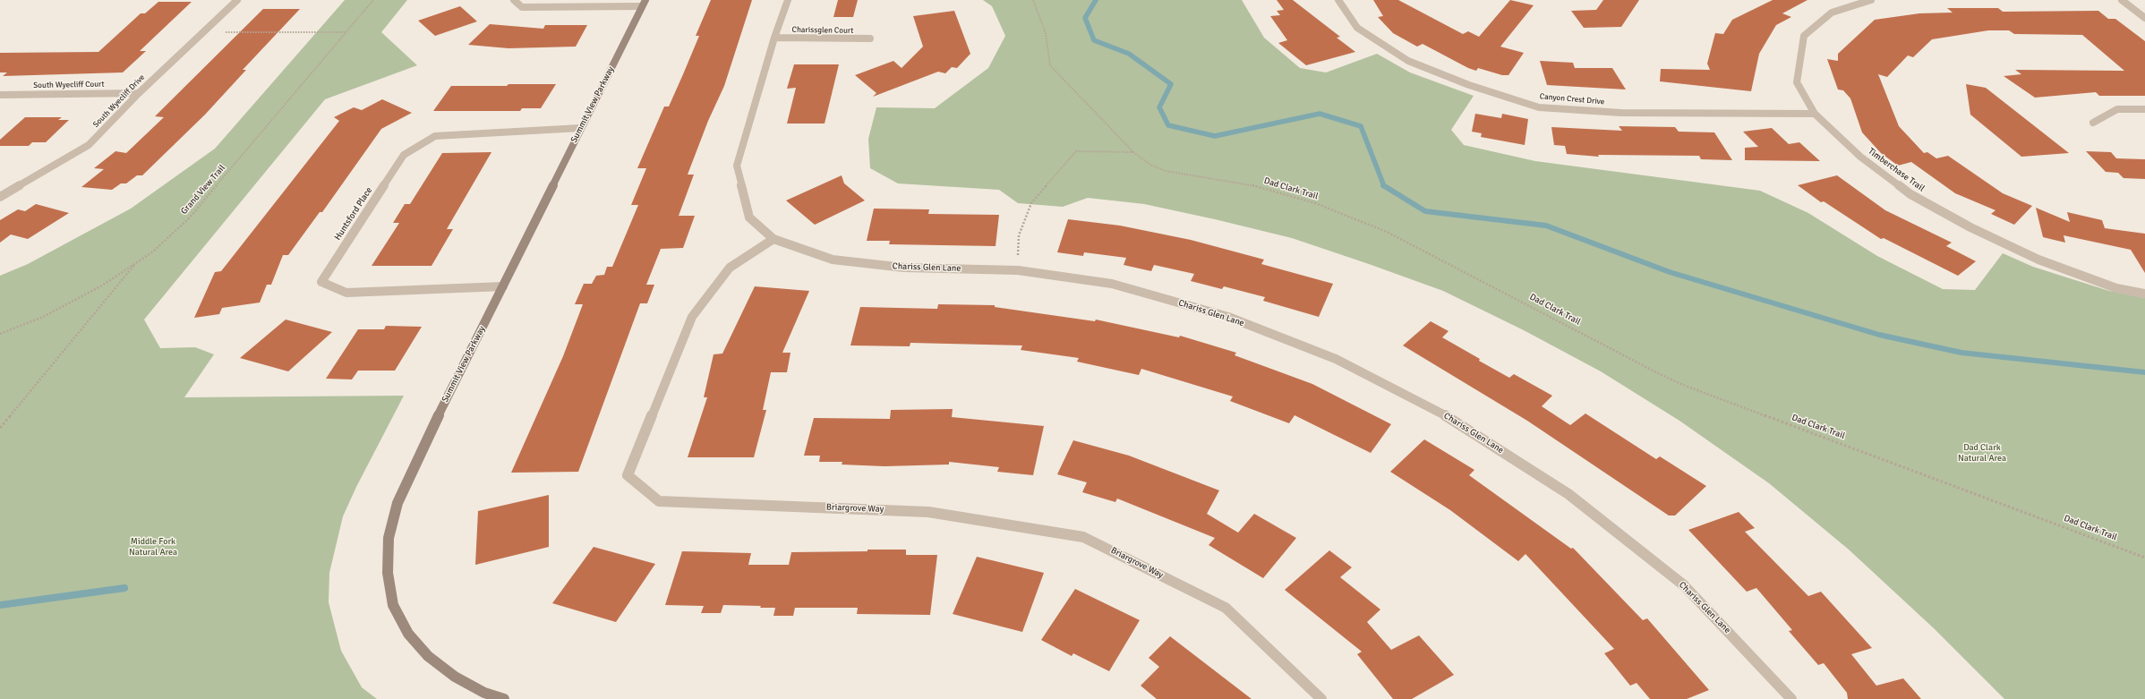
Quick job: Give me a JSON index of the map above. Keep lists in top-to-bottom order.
{
  "streets": {
    "street": [
      "Charissglen Court",
      "South Wyecliff Court",
      "Canyon Crest Drive",
      "South Wyecliff Drive",
      "Summit View Parkway",
      "Timberchase Trail",
      "Huntsford Place",
      "Chariss Glen Lane",
      "Briargrove Way"
    ],
    "path": ["Dad Clark Trail", "Grand View Trail"]
  },
  "crossings": [
    ["Charissglen Court", "Chariss Glen Lane"],
    ["South Wyecliff Court", "South Wyecliff Drive"],
    ["Canyon Crest Drive", "Timberchase Trail"],
    ["Summit View Parkway", "Huntsford Place"],
    ["Chariss Glen Lane", "Briargrove Way"]
  ],
  "parks": ["Dad Clark Natural Area", "Middle Fork Natural Area"]
}
